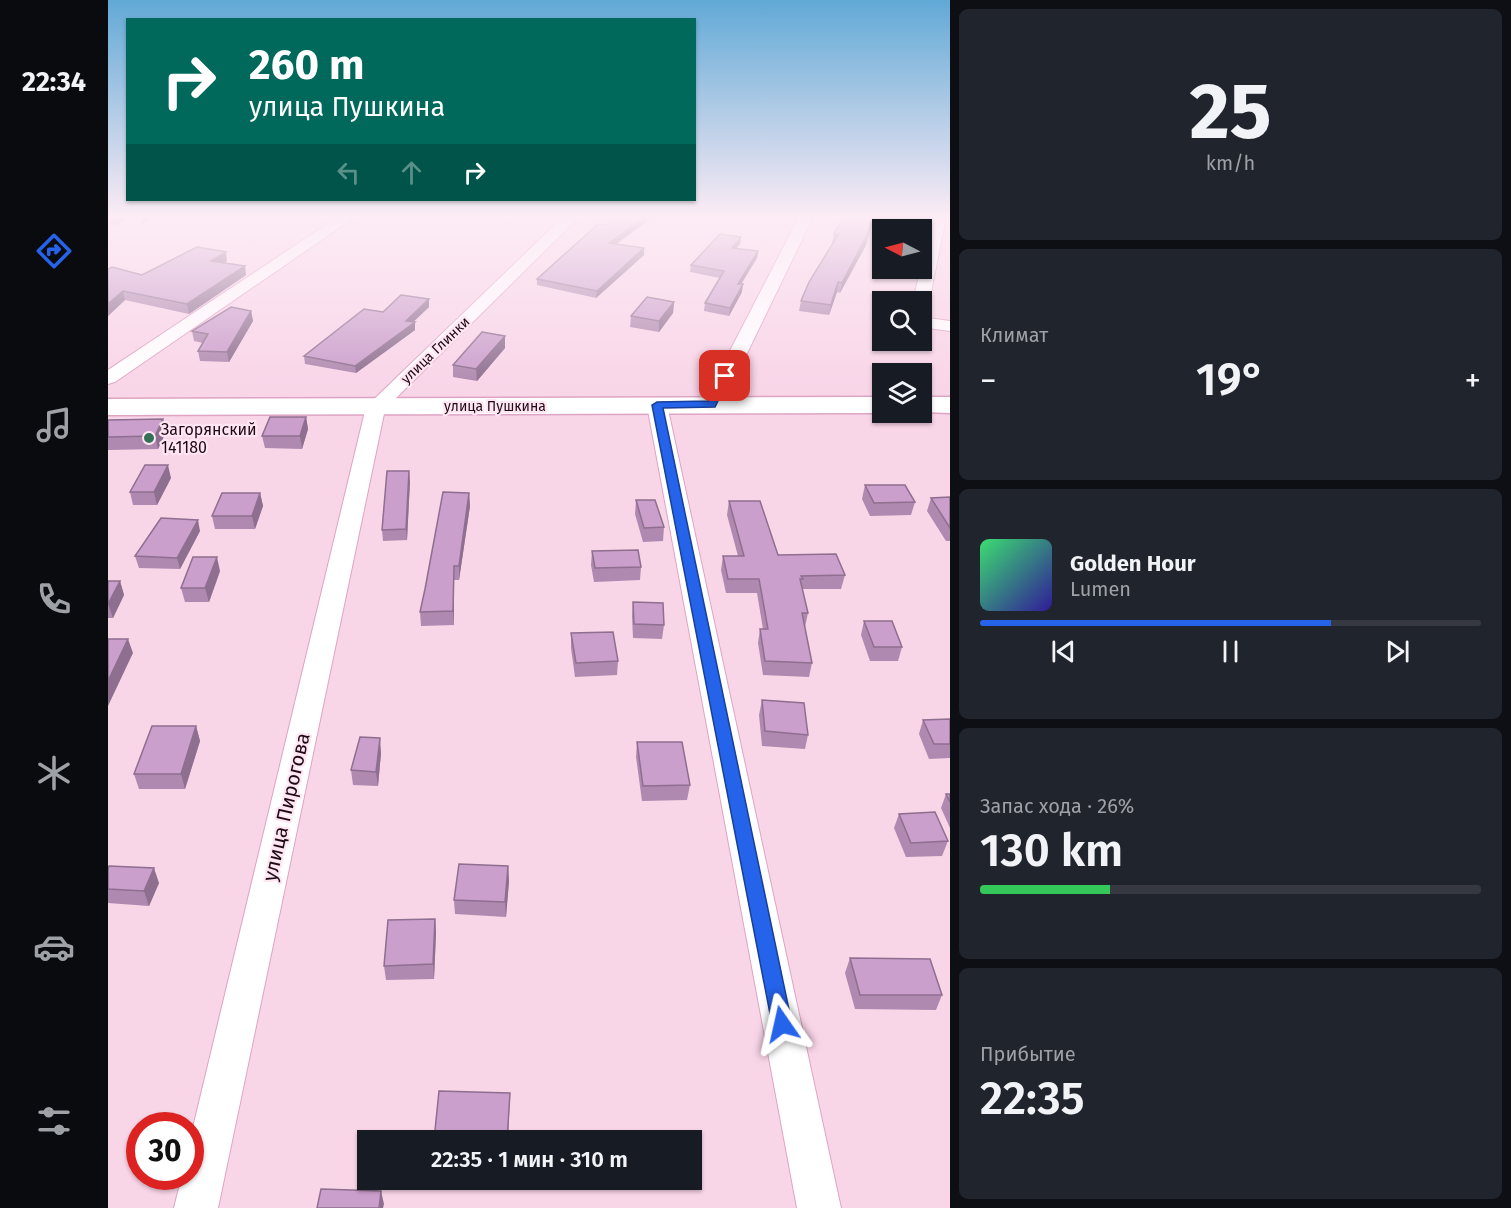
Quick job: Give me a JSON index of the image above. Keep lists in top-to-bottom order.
{
  "streets": {
    "main road": ["улица Пушкина"],
    "street": ["улица Глинки", "улица Пирогова"]
  },
  "crossings": [
    ["улица Глинки", "улица Пушкина"],
    ["улица Глинки", "улица Пирогова"],
    ["улица Пушкина", "улица Пирогова"]
  ],
  "places": ["Загорянский 141180"],
  "north": "left",
  "page": {
    "tabs": "22:34",
    "tile": [
      ["25", "km/h"],
      "Климат",
      ["Запас хода · 26%", "130 km"],
      ["Прибытие", "22:35"]
    ],
    "turn": ["260 m", "улица Пушкина"],
    "heat": ["−", "19°", "+"],
    "song": ["Golden Hour", "Lumen"],
    "limit": "30",
    "trip": "22:35 · 1 мин · 310 m"
  }
}
